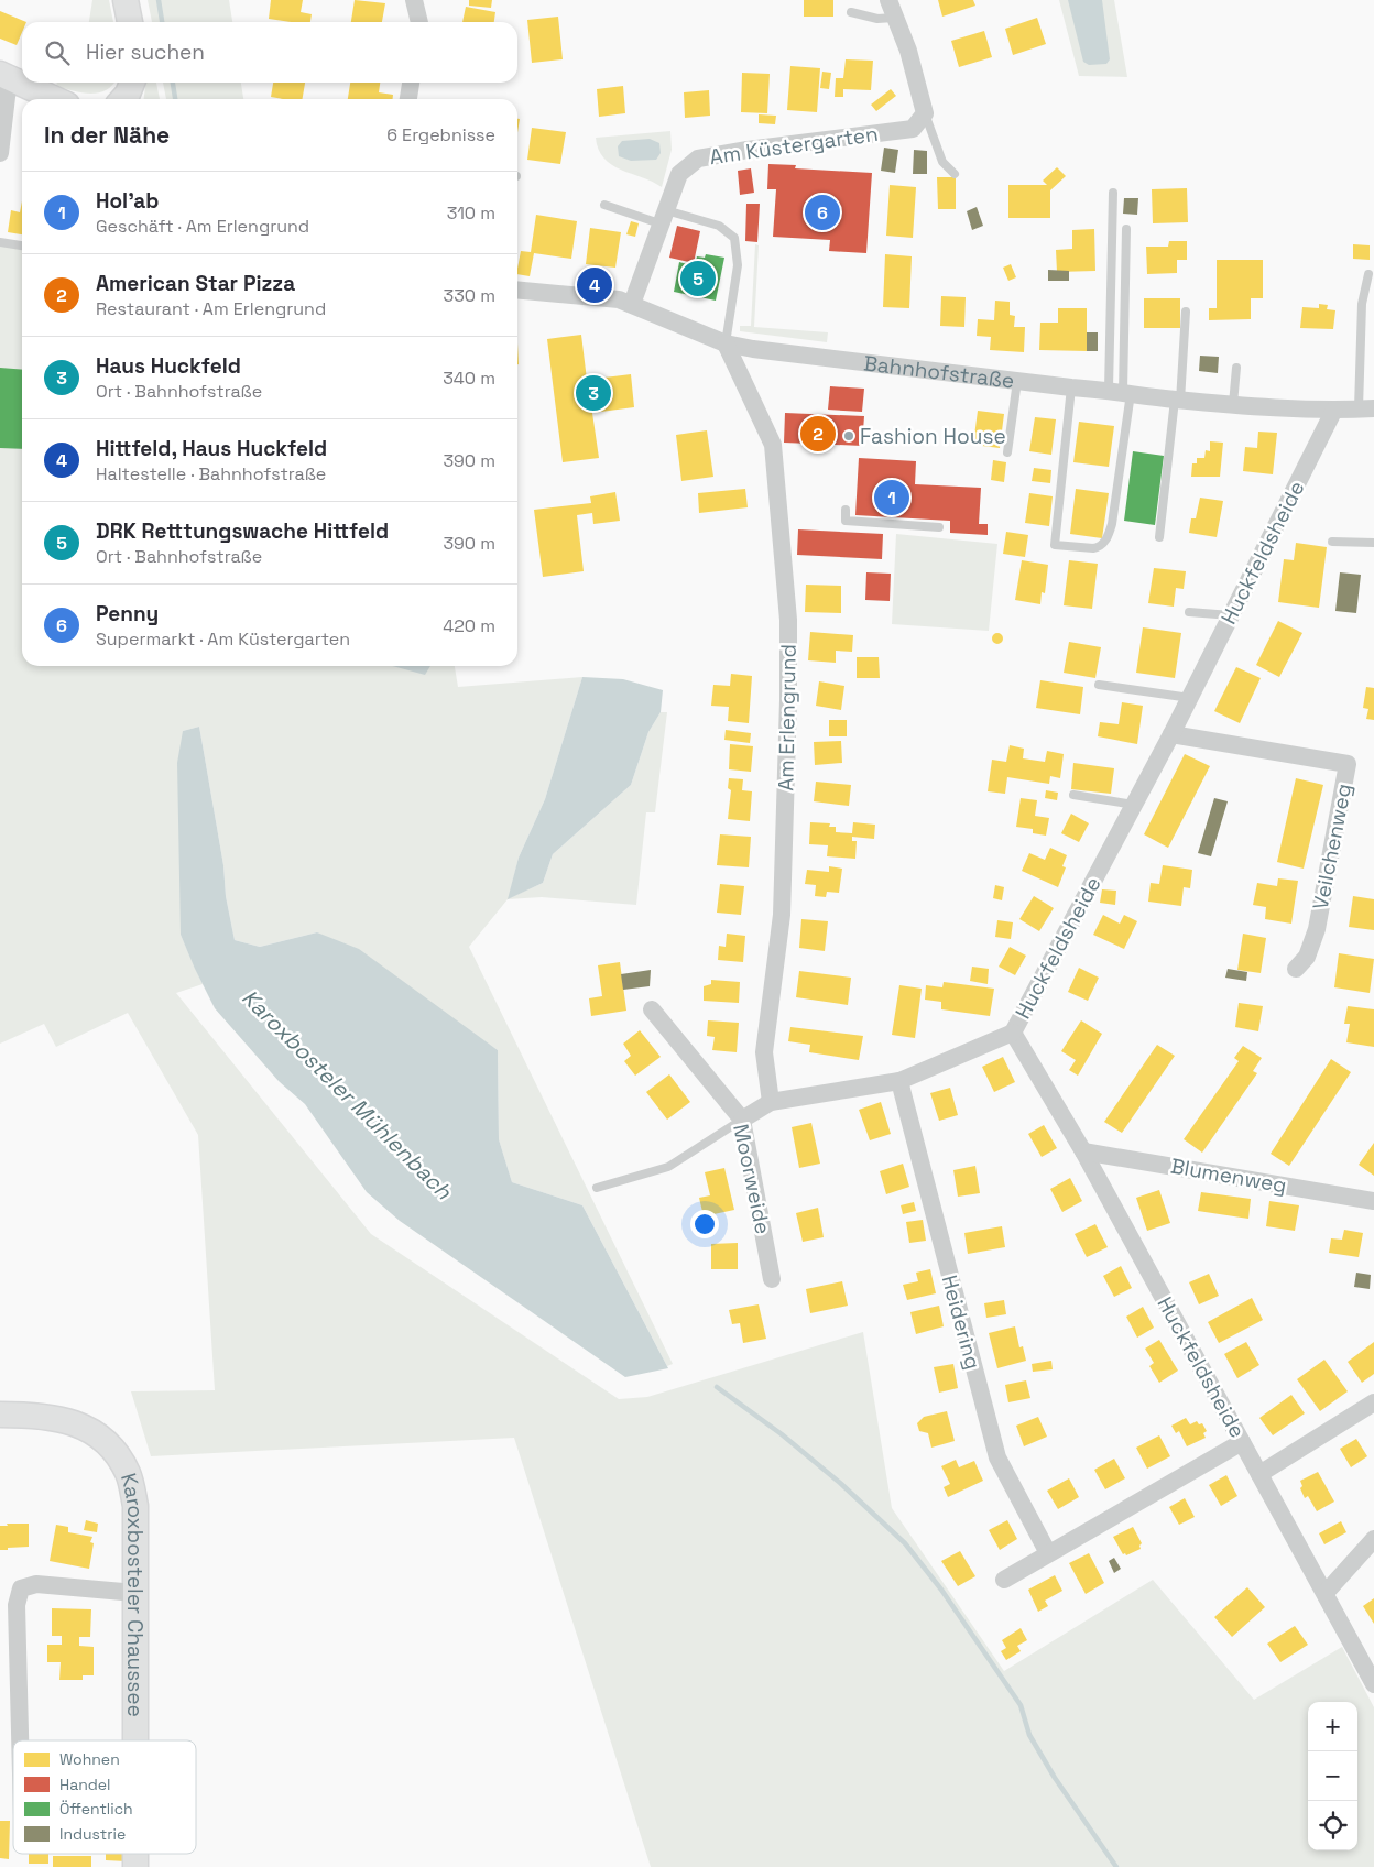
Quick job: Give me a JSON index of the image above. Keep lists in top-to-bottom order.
{
  "streets": {
    "street": [
      "Am Küstergarten",
      "Bahnhofstraße",
      "Huckfeldsheide",
      "Am Erlengrund",
      "Veilchenweg",
      "Blumenweg",
      "Moorweide",
      "Heidering",
      "Karoxbosteler Chaussee"
    ]
  },
  "crossings": [
    ["Am Küstergarten", "Bahnhofstraße"],
    ["Bahnhofstraße", "Huckfeldsheide"],
    ["Bahnhofstraße", "Am Erlengrund"],
    ["Huckfeldsheide", "Veilchenweg"],
    ["Huckfeldsheide", "Blumenweg"]
  ],
  "water": ["Karoxbosteler Mühlenbach"],
  "places": ["Fashion House"],
  "legend": [
    "Wohnen",
    "Handel",
    "Öffentlich",
    "Industrie"
  ],
  "page": {
    "search": "Hier suchen",
    "heading": ["In der Nähe", "6 Ergebnisse"],
    "list": [
      {
        "mark": "1",
        "name": "Hol'ab",
        "note": "Geschäft · Am Erlengrund",
        "value": "310 m"
      },
      {
        "mark": "2",
        "name": "American Star Pizza",
        "note": "Restaurant · Am Erlengrund",
        "value": "330 m"
      },
      {
        "mark": "3",
        "name": "Haus Huckfeld",
        "note": "Ort · Bahnhofstraße",
        "value": "340 m"
      },
      {
        "mark": "4",
        "name": "Hittfeld, Haus Huckfeld",
        "note": "Haltestelle · Bahnhofstraße",
        "value": "390 m"
      },
      {
        "mark": "5",
        "name": "DRK Retttungswache Hittfeld",
        "note": "Ort · Bahnhofstraße",
        "value": "390 m"
      },
      {
        "mark": "6",
        "name": "Penny",
        "note": "Supermarkt · Am Küstergarten",
        "value": "420 m"
      }
    ],
    "pins": [
      "6",
      "5",
      "4",
      "3",
      "2",
      "1"
    ],
    "map_buttons": ["+", "−"]
  }
}
